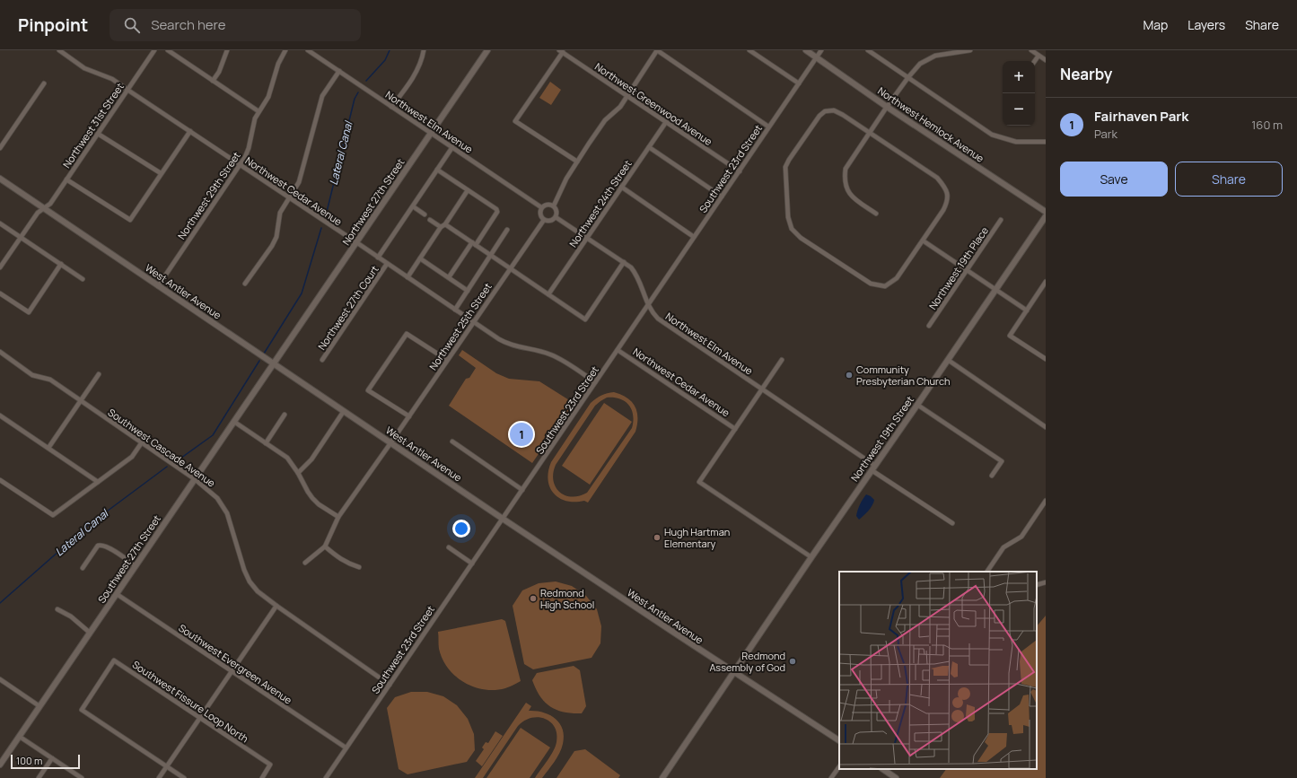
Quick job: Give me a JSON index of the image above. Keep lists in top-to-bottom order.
{
  "streets": {
    "street": [
      "Northwest Greenwood Avenue",
      "Northwest Elm Avenue",
      "Northwest Hemlock Avenue",
      "Northwest 31st Street",
      "Southwest 23rd Street",
      "Northwest Cedar Avenue",
      "Northwest 29th Street",
      "Northwest 27th Street",
      "Northwest 24th Street",
      "Northwest 19th Place",
      "West Antler Avenue",
      "Northwest 27th Court",
      "Northwest 25th Street",
      "Northwest 19th Street",
      "Southwest Cascade Avenue",
      "Southwest 27th Street",
      "Southwest Evergreen Avenue",
      "Southwest Fissure Loop North"
    ]
  },
  "crossings": [
    ["Northwest Greenwood Avenue", "Southwest 23rd Street"],
    ["Northwest Greenwood Avenue", "Northwest 24th Street"],
    ["Northwest Elm Avenue", "Southwest 23rd Street"],
    ["Northwest Elm Avenue", "Northwest 27th Street"],
    ["Northwest Elm Avenue", "Northwest 24th Street"],
    ["Northwest Elm Avenue", "Northwest 25th Street"],
    ["Northwest Elm Avenue", "Northwest 19th Street"],
    ["Northwest Hemlock Avenue", "Southwest 23rd Street"],
    ["Northwest 31st Street", "Northwest Cedar Avenue"],
    ["Northwest 31st Street", "West Antler Avenue"],
    ["Southwest 23rd Street", "Northwest Cedar Avenue"],
    ["Southwest 23rd Street", "West Antler Avenue"],
    ["Southwest 23rd Street", "Southwest Cascade Avenue"],
    ["Southwest 23rd Street", "Southwest Evergreen Avenue"],
    ["Northwest Cedar Avenue", "Northwest 29th Street"],
    ["Northwest Cedar Avenue", "Northwest 27th Street"],
    ["Northwest Cedar Avenue", "Northwest 27th Court"],
    ["Northwest Cedar Avenue", "Northwest 25th Street"],
    ["Northwest 29th Street", "West Antler Avenue"],
    ["Northwest 27th Street", "West Antler Avenue"],
    ["Northwest 27th Street", "Southwest 27th Street"],
    ["West Antler Avenue", "Northwest 25th Street"],
    ["West Antler Avenue", "Northwest 19th Street"],
    ["West Antler Avenue", "Southwest 27th Street"],
    ["Southwest Cascade Avenue", "Southwest 27th Street"],
    ["Southwest 27th Street", "Southwest Evergreen Avenue"]
  ],
  "water": ["Lateral Canal"],
  "places": [
    "Community Presbyterian Church",
    "Hugh Hartman Elementary",
    "Redmond High School",
    "Redmond Assembly of God"
  ],
  "scale_bar": "100 m",
  "page": {
    "header": "Pinpoint",
    "search": "Search here",
    "nav": ["Map", "Layers", "Share"],
    "heading": "Nearby",
    "map_buttons": ["+", "−"],
    "list": [
      {
        "mark": "1",
        "name": "Fairhaven Park",
        "note": "Park",
        "value": "160 m"
      }
    ],
    "buttons": ["Save", "Share"],
    "pins": "1",
    "scale": "100 m"
  }
}
